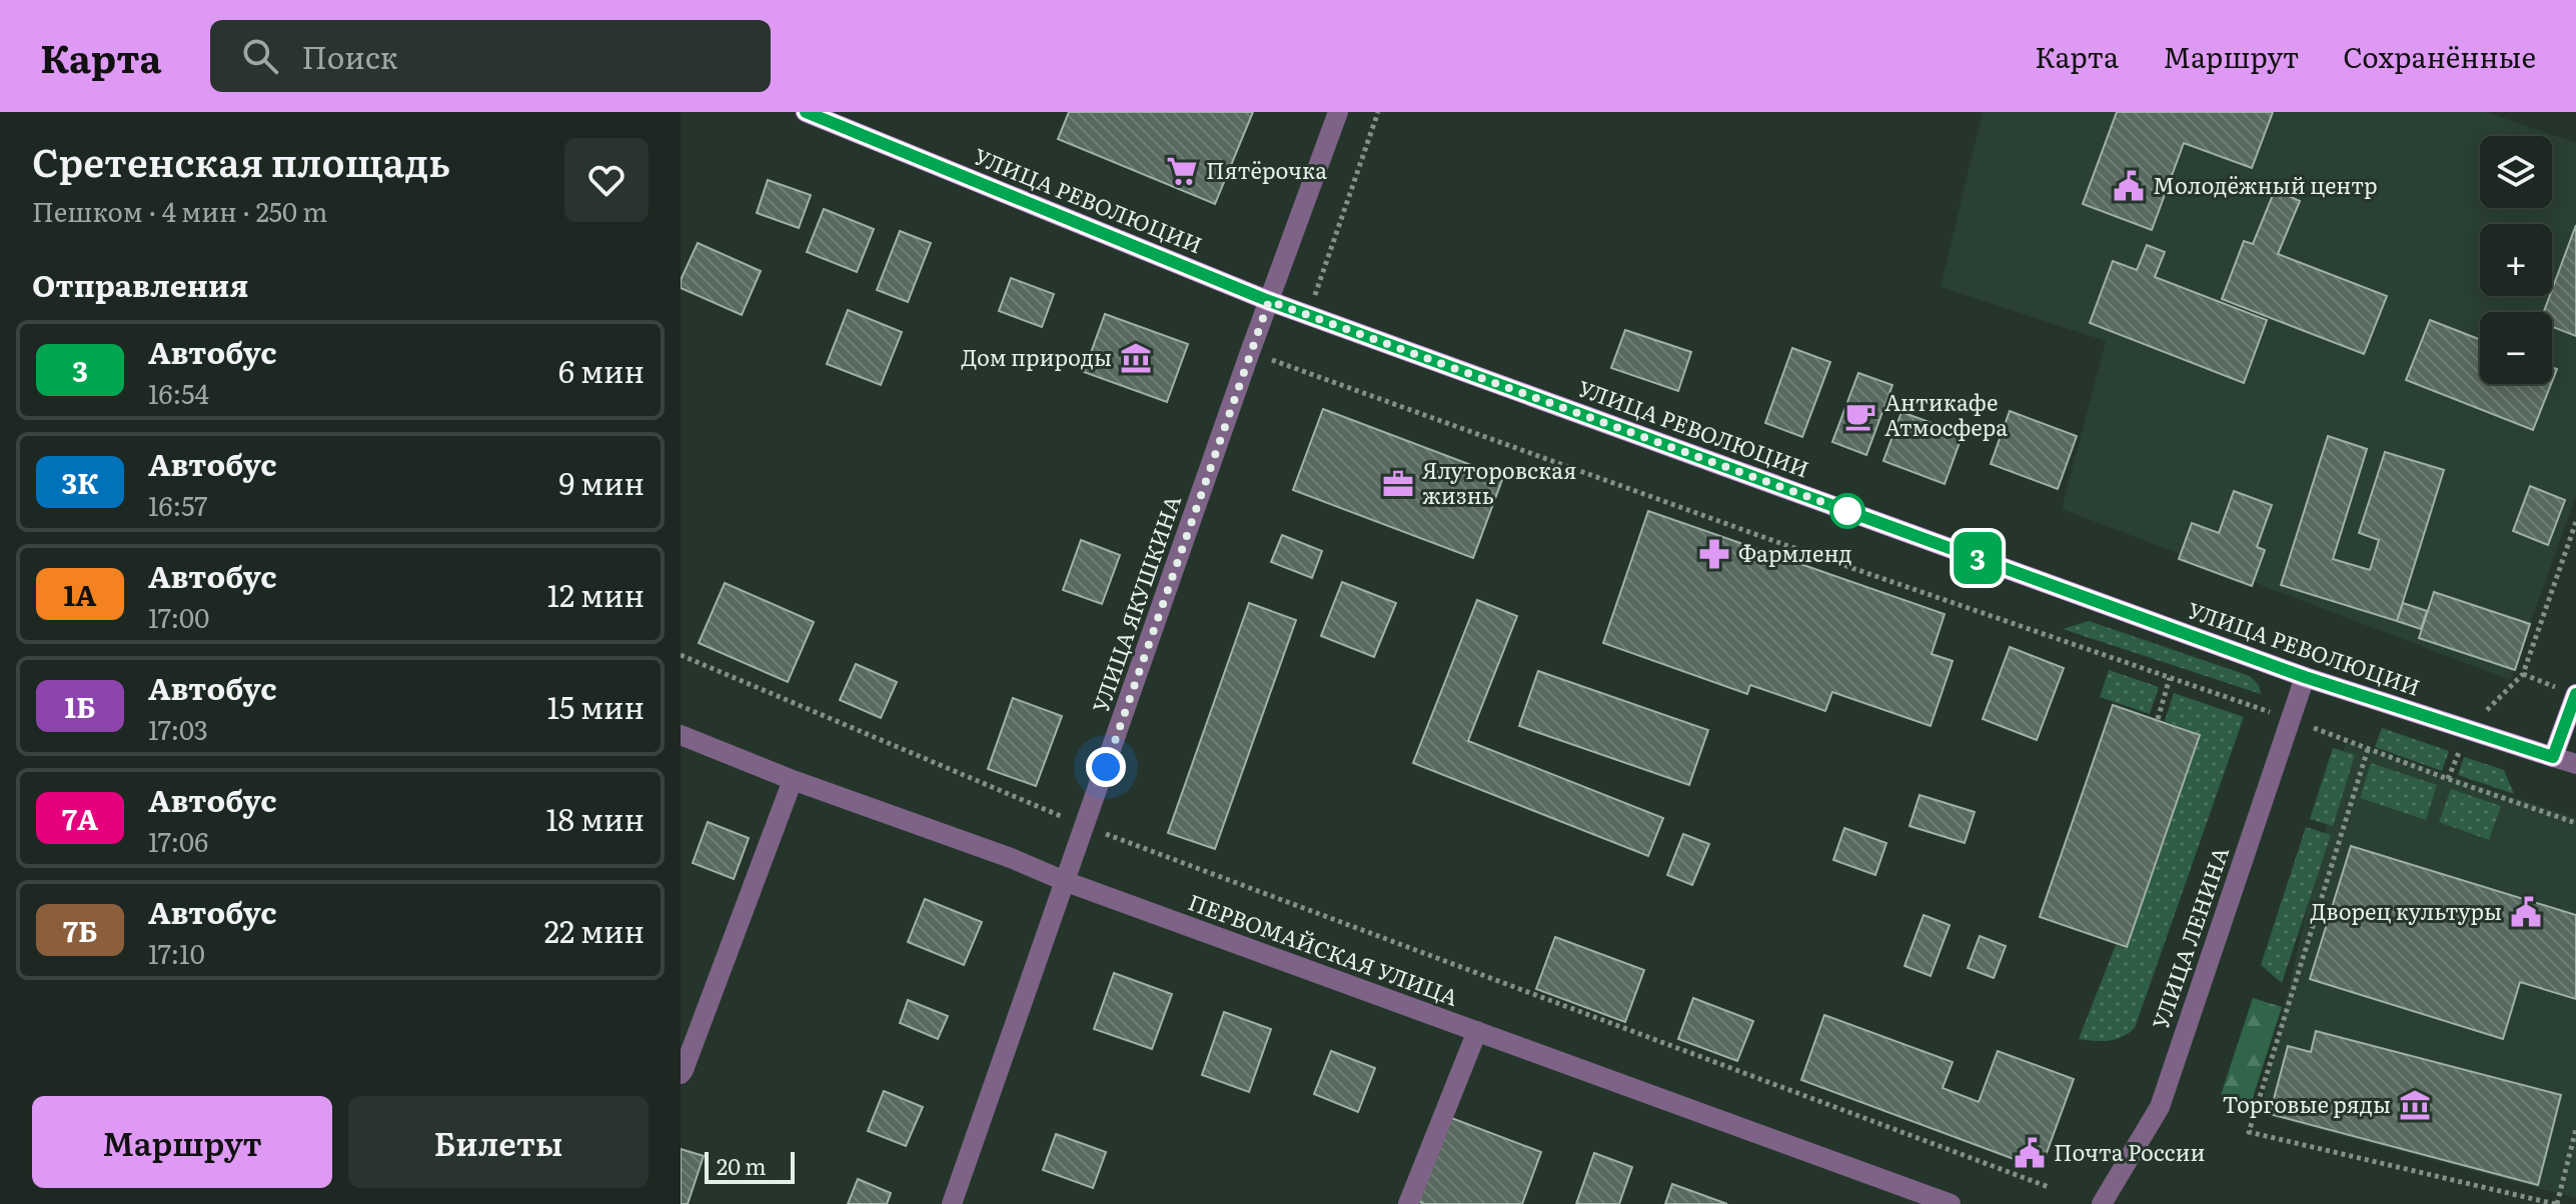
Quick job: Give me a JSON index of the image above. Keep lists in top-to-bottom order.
{
  "streets": {
    "main road": ["УЛИЦА РЕВОЛЮЦИИ"],
    "street": ["УЛИЦА ЯКУШКИНА", "УЛИЦА ЛЕНИНА", "ПЕРВОМАЙСКАЯ УЛИЦА"]
  },
  "crossings": [
    ["УЛИЦА РЕВОЛЮЦИИ", "УЛИЦА ЯКУШКИНА"],
    ["УЛИЦА РЕВОЛЮЦИИ", "УЛИЦА ЛЕНИНА"],
    ["УЛИЦА ЯКУШКИНА", "ПЕРВОМАЙСКАЯ УЛИЦА"]
  ],
  "places": {
    "supermarket": ["Пятёрочка"],
    "public building": ["Молодёжный центр", "Дворец культуры", "Почта России"],
    "museum": ["Дом природы", "Торговые ряды"],
    "cafe": ["Антикафе Атмосфера"],
    "office": ["Ялуторовская жизнь"],
    "pharmacy": ["Фармленд"]
  },
  "lines": ["bus line 3"],
  "scale_bar": "20 m",
  "page": {
    "header": "Карта",
    "search": "Поиск",
    "nav": ["Карта", "Маршрут", "Сохранённые"],
    "heading": [
      ["Сретенская площадь", "Пешком · 4 мин · 250 m"],
      "Отправления"
    ],
    "on_map": "3",
    "map_buttons": ["+", "−"],
    "list": [
      {
        "mark": "3",
        "name": "Автобус",
        "note": "16:54",
        "value": "6 мин"
      },
      {
        "mark": "3К",
        "name": "Автобус",
        "note": "16:57",
        "value": "9 мин"
      },
      {
        "mark": "1А",
        "name": "Автобус",
        "note": "17:00",
        "value": "12 мин"
      },
      {
        "mark": "1Б",
        "name": "Автобус",
        "note": "17:03",
        "value": "15 мин"
      },
      {
        "mark": "7А",
        "name": "Автобус",
        "note": "17:06",
        "value": "18 мин"
      },
      {
        "mark": "7Б",
        "name": "Автобус",
        "note": "17:10",
        "value": "22 мин"
      }
    ],
    "buttons": ["Маршрут", "Билеты"],
    "scale": "20 m"
  }
}
